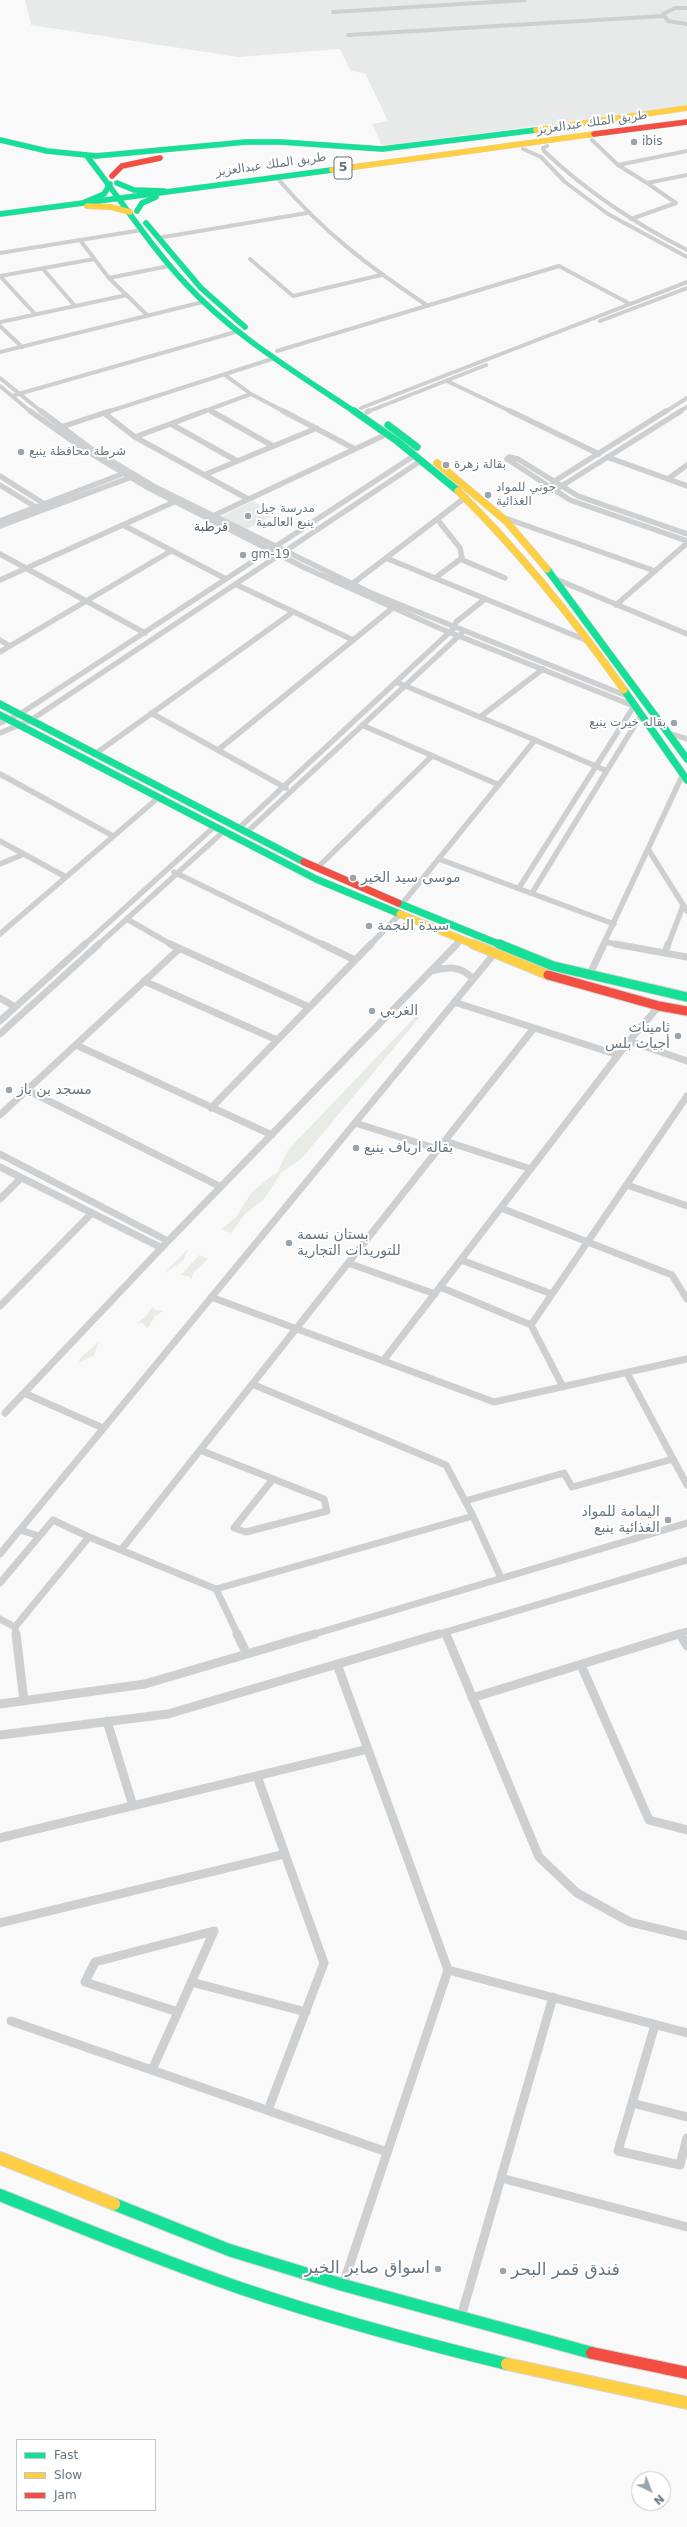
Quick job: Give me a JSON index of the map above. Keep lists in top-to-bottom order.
{
  "streets": {
    "main road": ["طريق الملك عبدالعزيز", "5"]
  },
  "districts": ["قرطبة"],
  "places": [
    "ibis",
    "شرطة محافظة ينبع",
    "بقالة زهرة",
    "جوني للمواد الغذائية",
    "مدرسة جيل ينبع العالمية",
    "gm-19",
    "بقاله خيرت ينبع",
    "موسى سيد الخير",
    "سيدة النجمة",
    "الغربي",
    "ثاميناث أجياث بلس",
    "مسجد بن باز",
    "بقاله ارياف ينبع",
    "بستان نسمة للتوريدات التجارية",
    "اليمامة للمواد الغذائية ينبع",
    "اسواق صابر الخير",
    "فندق قمر البحر"
  ],
  "legend": ["Fast", "Slow", "Jam"],
  "north": "bottom right"
}
